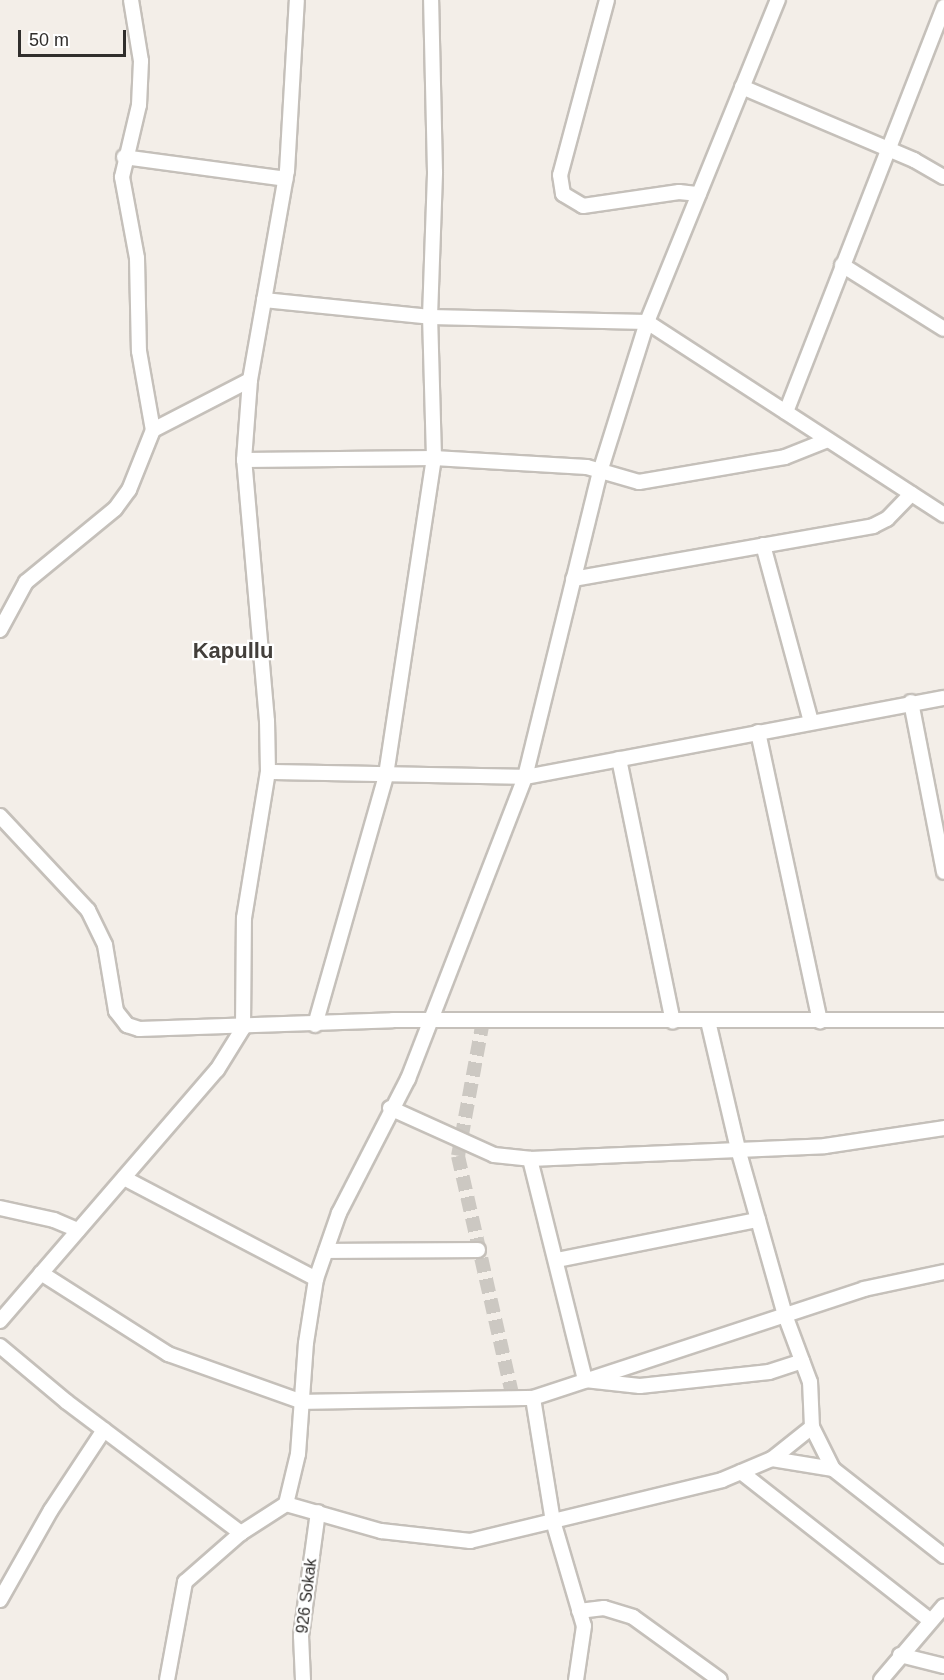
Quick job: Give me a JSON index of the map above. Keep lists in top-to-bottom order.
{
  "streets": {
    "street": ["926 Sokak"]
  },
  "districts": ["Kapullu"],
  "scale_bar": "50 m"
}
